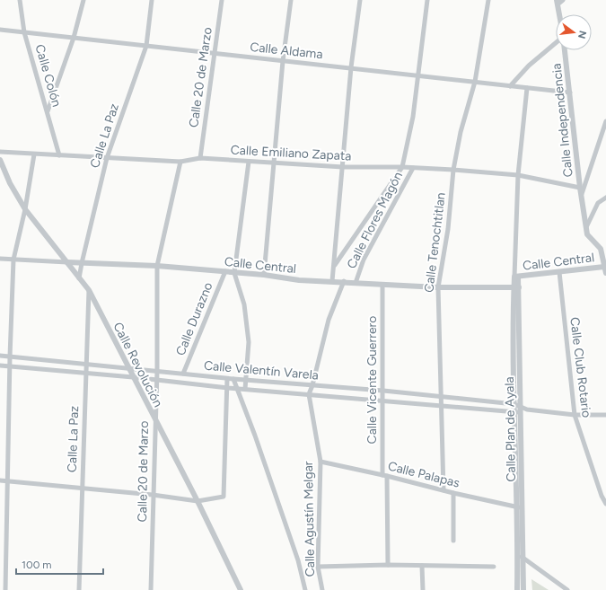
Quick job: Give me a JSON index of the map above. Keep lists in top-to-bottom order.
{
  "streets": {
    "street": [
      "Calle Aldama",
      "Calle Colón",
      "Calle 20 de Marzo",
      "Calle Independencia",
      "Calle La Paz",
      "Calle Emiliano Zapata",
      "Calle Flores Magón",
      "Calle Tenochtitlan",
      "Calle Central",
      "Calle Durazno",
      "Calle Revolución",
      "Calle Club Rotario",
      "Calle Valentín Varela",
      "Calle Vicente Guerrero",
      "Calle Plan de Ayala",
      "Calle Palapas",
      "Calle Agustín Melgar"
    ]
  },
  "crossings": [
    ["Calle Aldama", "Calle Colón"],
    ["Calle Aldama", "Calle 20 de Marzo"],
    ["Calle Aldama", "Calle Independencia"],
    ["Calle Aldama", "Calle La Paz"],
    ["Calle Aldama", "Calle Tenochtitlan"],
    ["Calle Aldama", "Calle Plan de Ayala"],
    ["Calle Colón", "Calle Emiliano Zapata"],
    ["Calle 20 de Marzo", "Calle Emiliano Zapata"],
    ["Calle 20 de Marzo", "Calle Central"],
    ["Calle 20 de Marzo", "Calle Revolución"],
    ["Calle 20 de Marzo", "Calle Valentín Varela"],
    ["Calle Independencia", "Calle Emiliano Zapata"],
    ["Calle Independencia", "Calle Central"],
    ["Calle La Paz", "Calle Emiliano Zapata"],
    ["Calle La Paz", "Calle Central"],
    ["Calle La Paz", "Calle Revolución"],
    ["Calle La Paz", "Calle Valentín Varela"],
    ["Calle Emiliano Zapata", "Calle Flores Magón"],
    ["Calle Emiliano Zapata", "Calle Tenochtitlan"],
    ["Calle Emiliano Zapata", "Calle Plan de Ayala"],
    ["Calle Flores Magón", "Calle Central"],
    ["Calle Tenochtitlan", "Calle Central"],
    ["Calle Tenochtitlan", "Calle Valentín Varela"],
    ["Calle Tenochtitlan", "Calle Palapas"],
    ["Calle Central", "Calle Durazno"],
    ["Calle Central", "Calle Revolución"],
    ["Calle Central", "Calle Club Rotario"],
    ["Calle Central", "Calle Vicente Guerrero"],
    ["Calle Central", "Calle Plan de Ayala"],
    ["Calle Durazno", "Calle Valentín Varela"],
    ["Calle Revolución", "Calle Valentín Varela"],
    ["Calle Valentín Varela", "Calle Vicente Guerrero"],
    ["Calle Valentín Varela", "Calle Plan de Ayala"],
    ["Calle Valentín Varela", "Calle Agustín Melgar"],
    ["Calle Vicente Guerrero", "Calle Palapas"],
    ["Calle Plan de Ayala", "Calle Palapas"],
    ["Calle Palapas", "Calle Agustín Melgar"]
  ],
  "scale_bar": "100 m",
  "north": "right"
}
